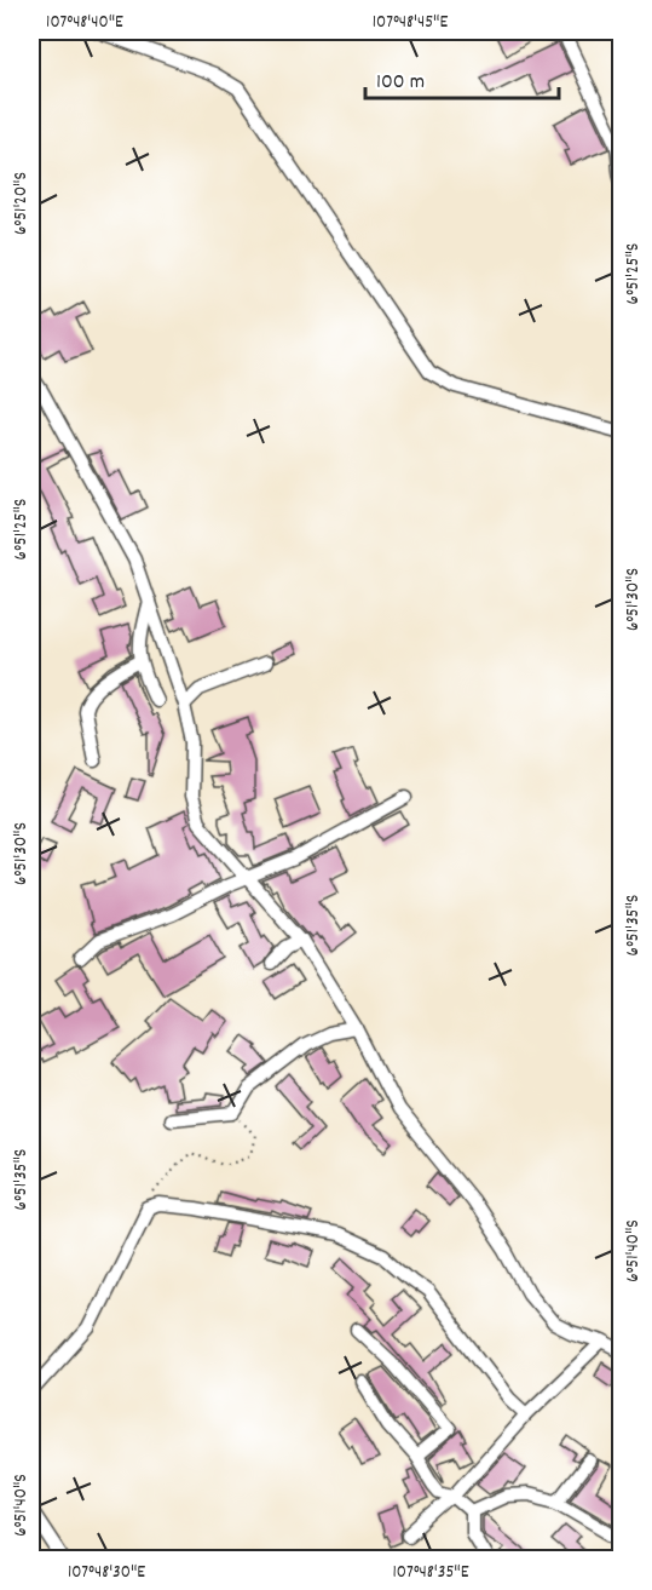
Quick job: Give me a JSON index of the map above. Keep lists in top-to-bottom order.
{
  "scale_bar": "100 m",
  "coordinates": [
    "107°48'40\"E",
    "107°48'45\"E",
    "6°51'20\"S",
    "6°51'25\"S",
    "6°51'30\"S",
    "6°51'35\"S",
    "6°51'40\"S",
    "107°48'30\"E",
    "107°48'35\"E"
  ]
}
